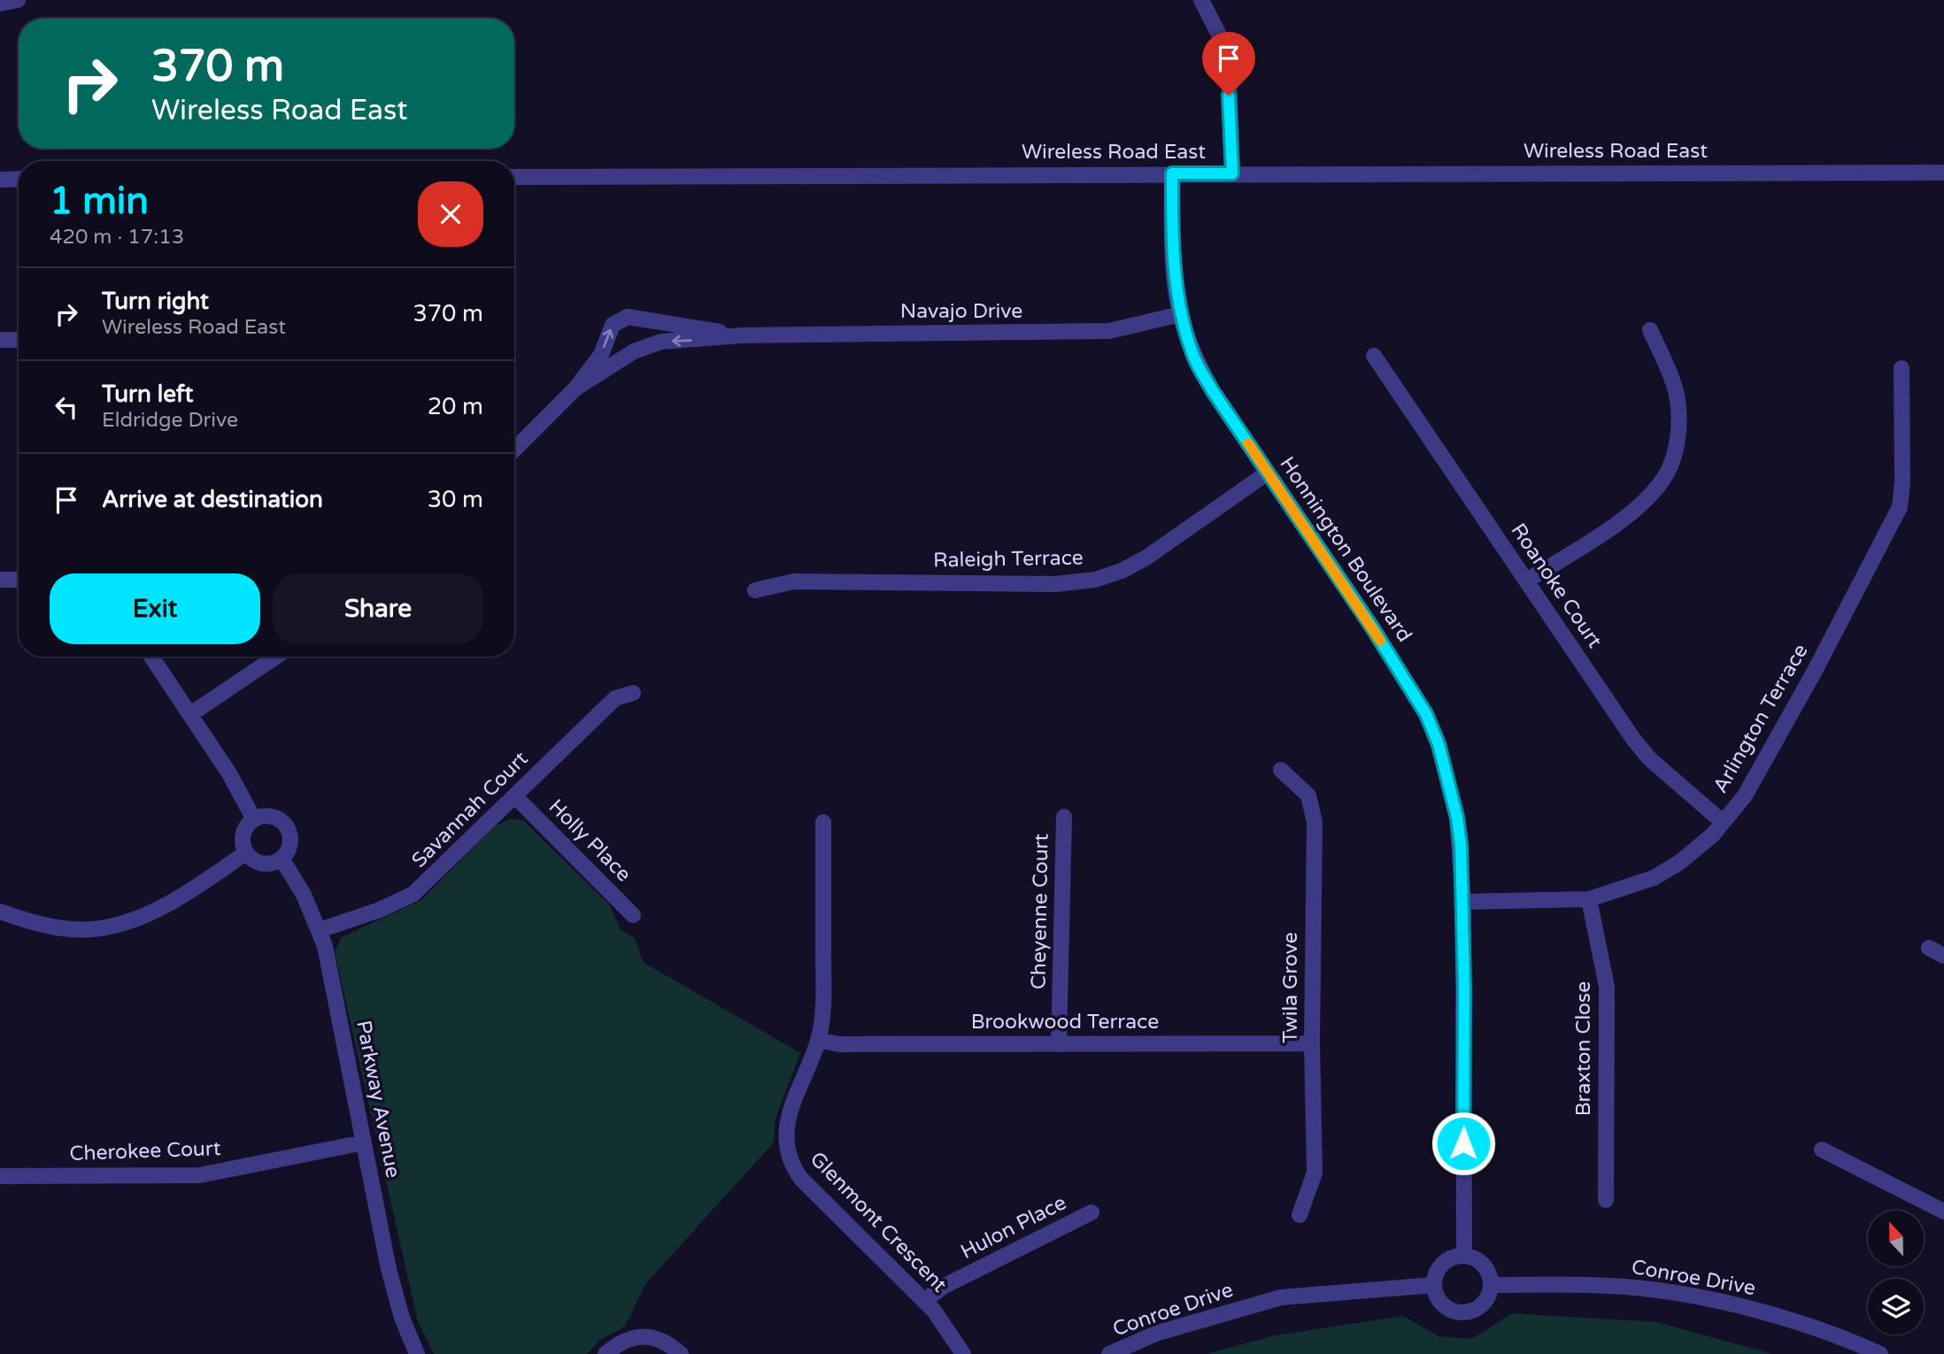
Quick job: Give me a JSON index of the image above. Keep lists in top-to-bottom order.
{
  "streets": {
    "street": [
      "Wireless Road East",
      "Navajo Drive",
      "Honnington Boulevard",
      "Raleigh Terrace",
      "Roanoke Court",
      "Arlington Terrace",
      "Savannah Court",
      "Holly Place",
      "Cheyenne Court",
      "Twila Grove",
      "Brookwood Terrace",
      "Braxton Close",
      "Parkway Avenue",
      "Cherokee Court",
      "Glenmont Crescent",
      "Hulon Place",
      "Conroe Drive"
    ]
  },
  "crossings": [
    ["Wireless Road East", "Honnington Boulevard"],
    ["Navajo Drive", "Honnington Boulevard"],
    ["Honnington Boulevard", "Raleigh Terrace"],
    ["Honnington Boulevard", "Arlington Terrace"],
    ["Honnington Boulevard", "Conroe Drive"],
    ["Roanoke Court", "Arlington Terrace"],
    ["Arlington Terrace", "Braxton Close"],
    ["Savannah Court", "Holly Place"],
    ["Savannah Court", "Parkway Avenue"],
    ["Cheyenne Court", "Brookwood Terrace"],
    ["Twila Grove", "Brookwood Terrace"],
    ["Brookwood Terrace", "Glenmont Crescent"],
    ["Parkway Avenue", "Cherokee Court"],
    ["Glenmont Crescent", "Hulon Place"]
  ],
  "north": "top",
  "page": {
    "turn": ["370 m", "Wireless Road East"],
    "heading": ["1 min", "420 m · 17:13"],
    "list": [
      {
        "name": "Turn right",
        "note": "Wireless Road East",
        "value": "370 m"
      },
      {
        "name": "Turn left",
        "note": "Eldridge Drive",
        "value": "20 m"
      },
      {
        "name": "Arrive at destination",
        "value": "30 m"
      }
    ],
    "buttons": ["Exit", "Share"]
  }
}
